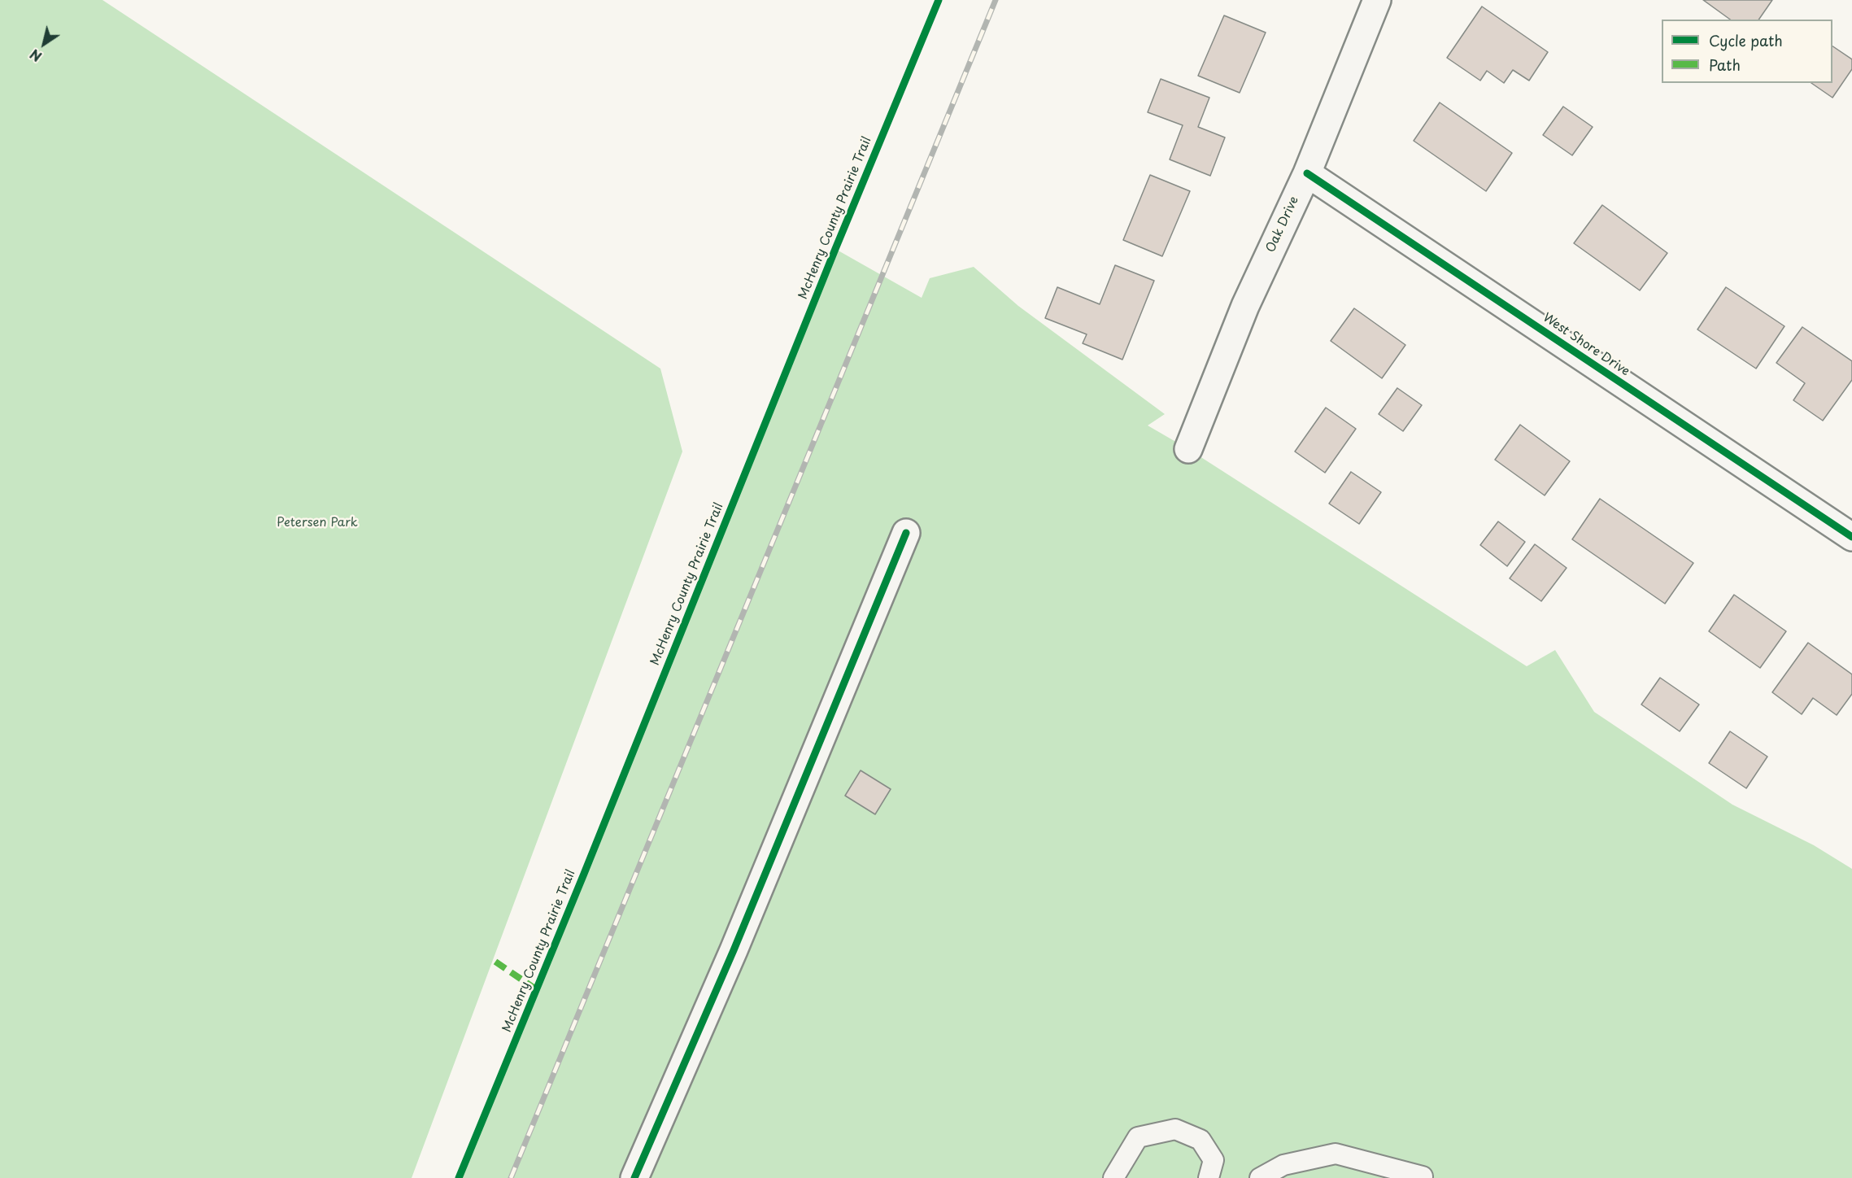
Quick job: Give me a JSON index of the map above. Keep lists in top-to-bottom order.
{
  "streets": {
    "street": ["Oak Drive", "West Shore Drive"],
    "cycle path": ["McHenry County Prairie Trail"]
  },
  "crossings": [
    ["Oak Drive", "West Shore Drive"]
  ],
  "parks": ["Petersen Park"],
  "legend": ["Cycle path", "Path"],
  "north": "bottom left"
}
